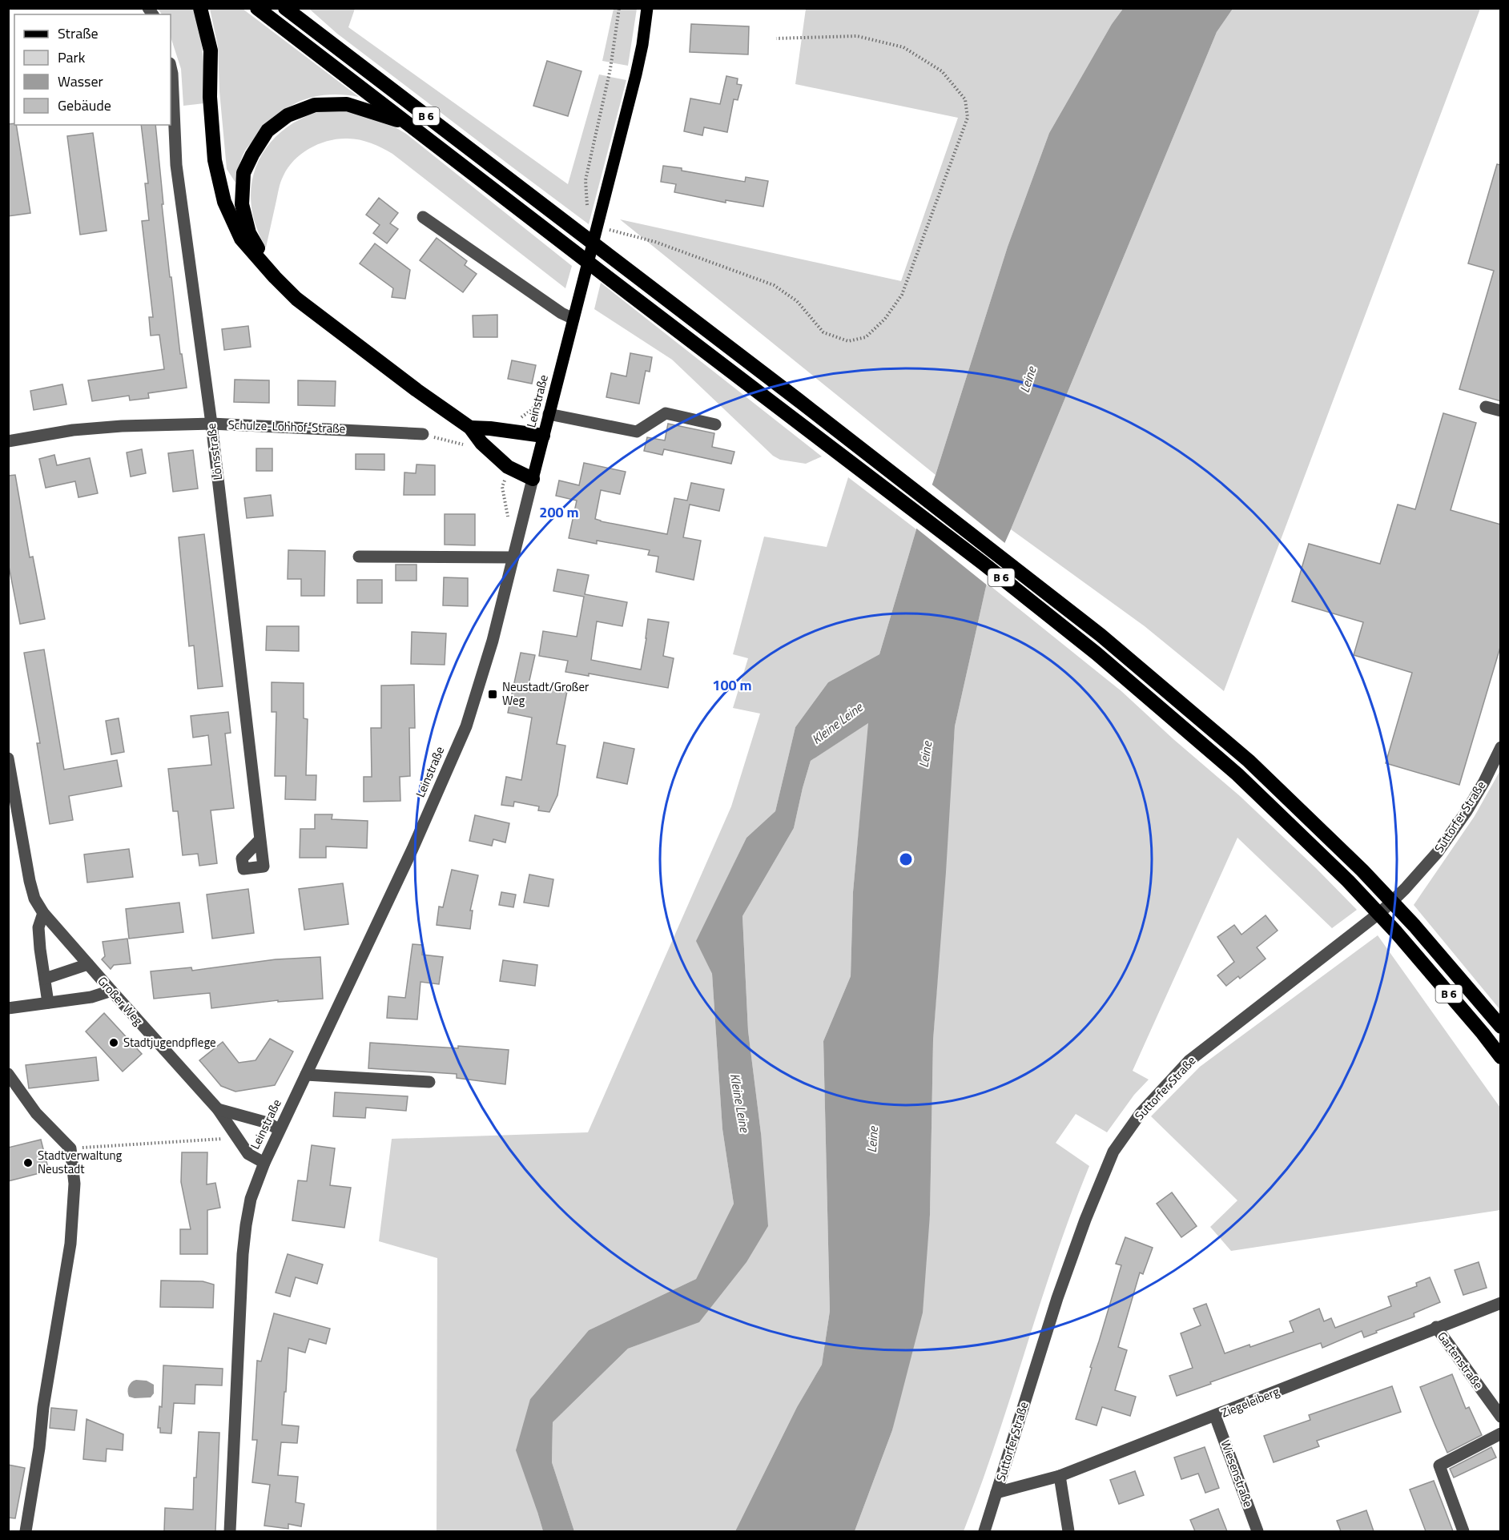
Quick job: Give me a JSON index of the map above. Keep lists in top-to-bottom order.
{
  "streets": {
    "highway": ["B 6"],
    "main road": ["Leinstraße"],
    "street": [
      "Schulze-Lohhof-Straße",
      "Lönsstraße",
      "Suttorfer Straße",
      "Großer Weg",
      "Gartenstraße",
      "Ziegeleiberg",
      "Wiesenstraße"
    ]
  },
  "crossings": [
    ["Leinstraße", "Großer Weg"],
    ["Schulze-Lohhof-Straße", "Lönsstraße"],
    ["Suttorfer Straße", "Ziegeleiberg"],
    ["Gartenstraße", "Ziegeleiberg"],
    ["Ziegeleiberg", "Wiesenstraße"]
  ],
  "water": ["Leine", "Kleine Leine"],
  "places": {
    "transit": ["Neustadt/Großer Weg"],
    "other": ["Stadtjugendpflege", "Stadtverwaltung Neustadt"]
  },
  "legend": [
    "Straße",
    "Park",
    "Wasser",
    "Gebäude"
  ],
  "rings": ["200 m", "100 m"]
}
